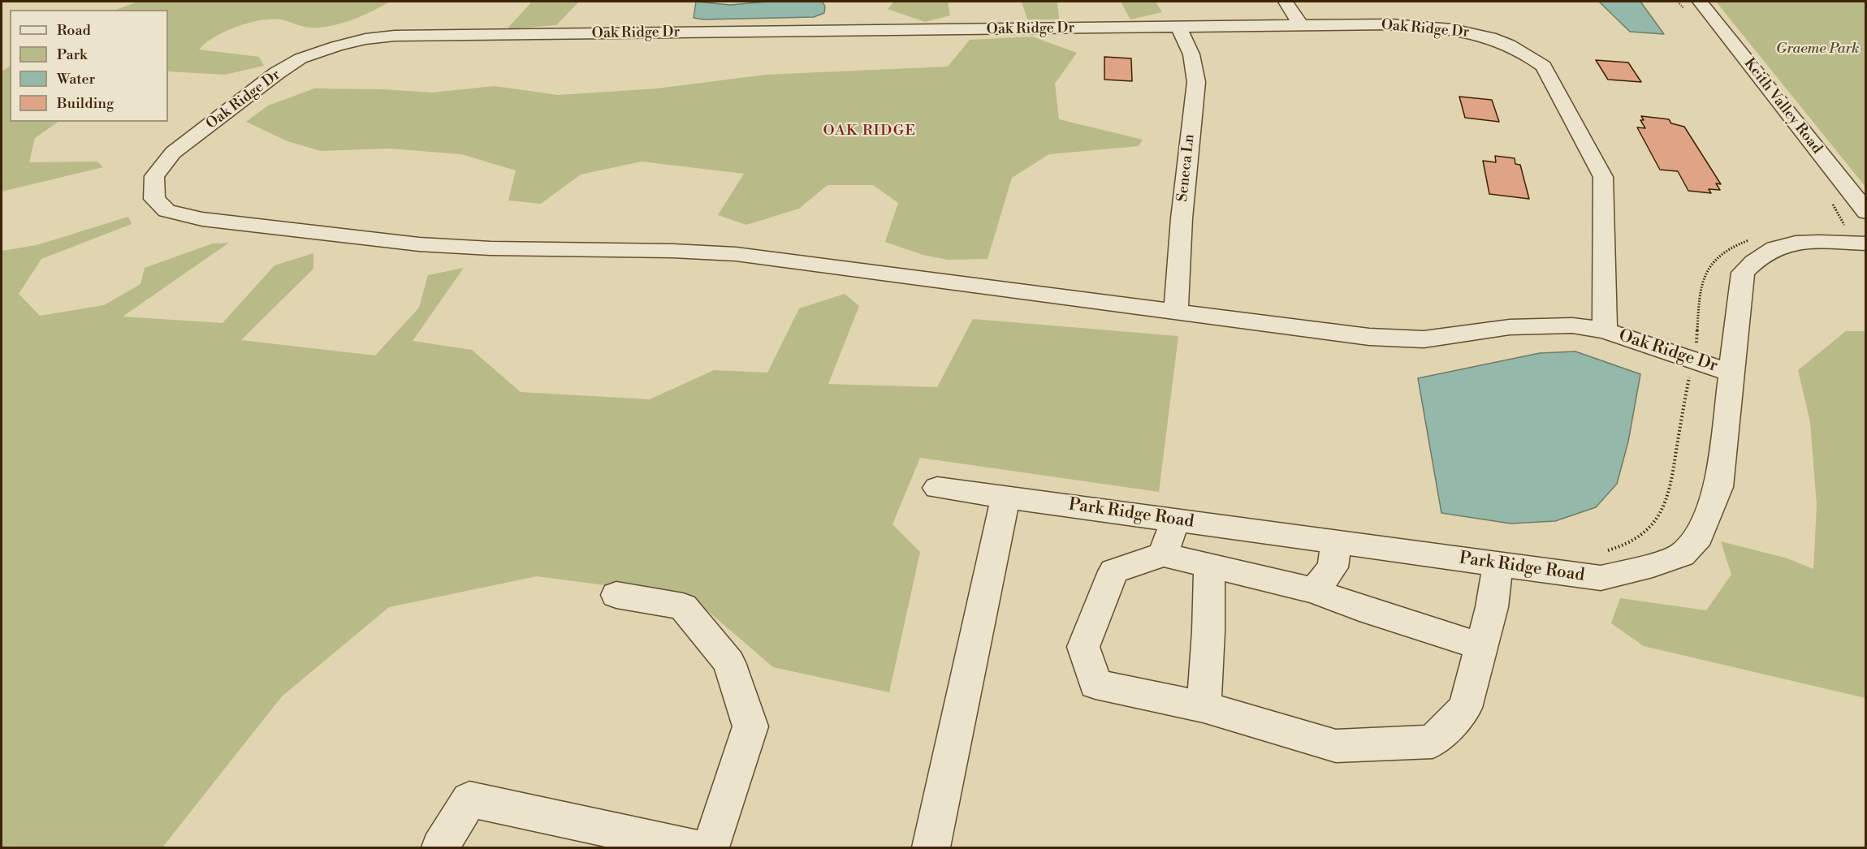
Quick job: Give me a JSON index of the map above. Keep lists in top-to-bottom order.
{
  "streets": {
    "street": [
      "Oak Ridge Dr",
      "Keith Valley Road",
      "Seneca Ln",
      "Park Ridge Road"
    ]
  },
  "crossings": [
    ["Oak Ridge Dr", "Seneca Ln"],
    ["Oak Ridge Dr", "Park Ridge Road"]
  ],
  "districts": ["OAK RIDGE"],
  "parks": ["Graeme Park"],
  "legend": [
    "Road",
    "Park",
    "Water",
    "Building"
  ]
}
